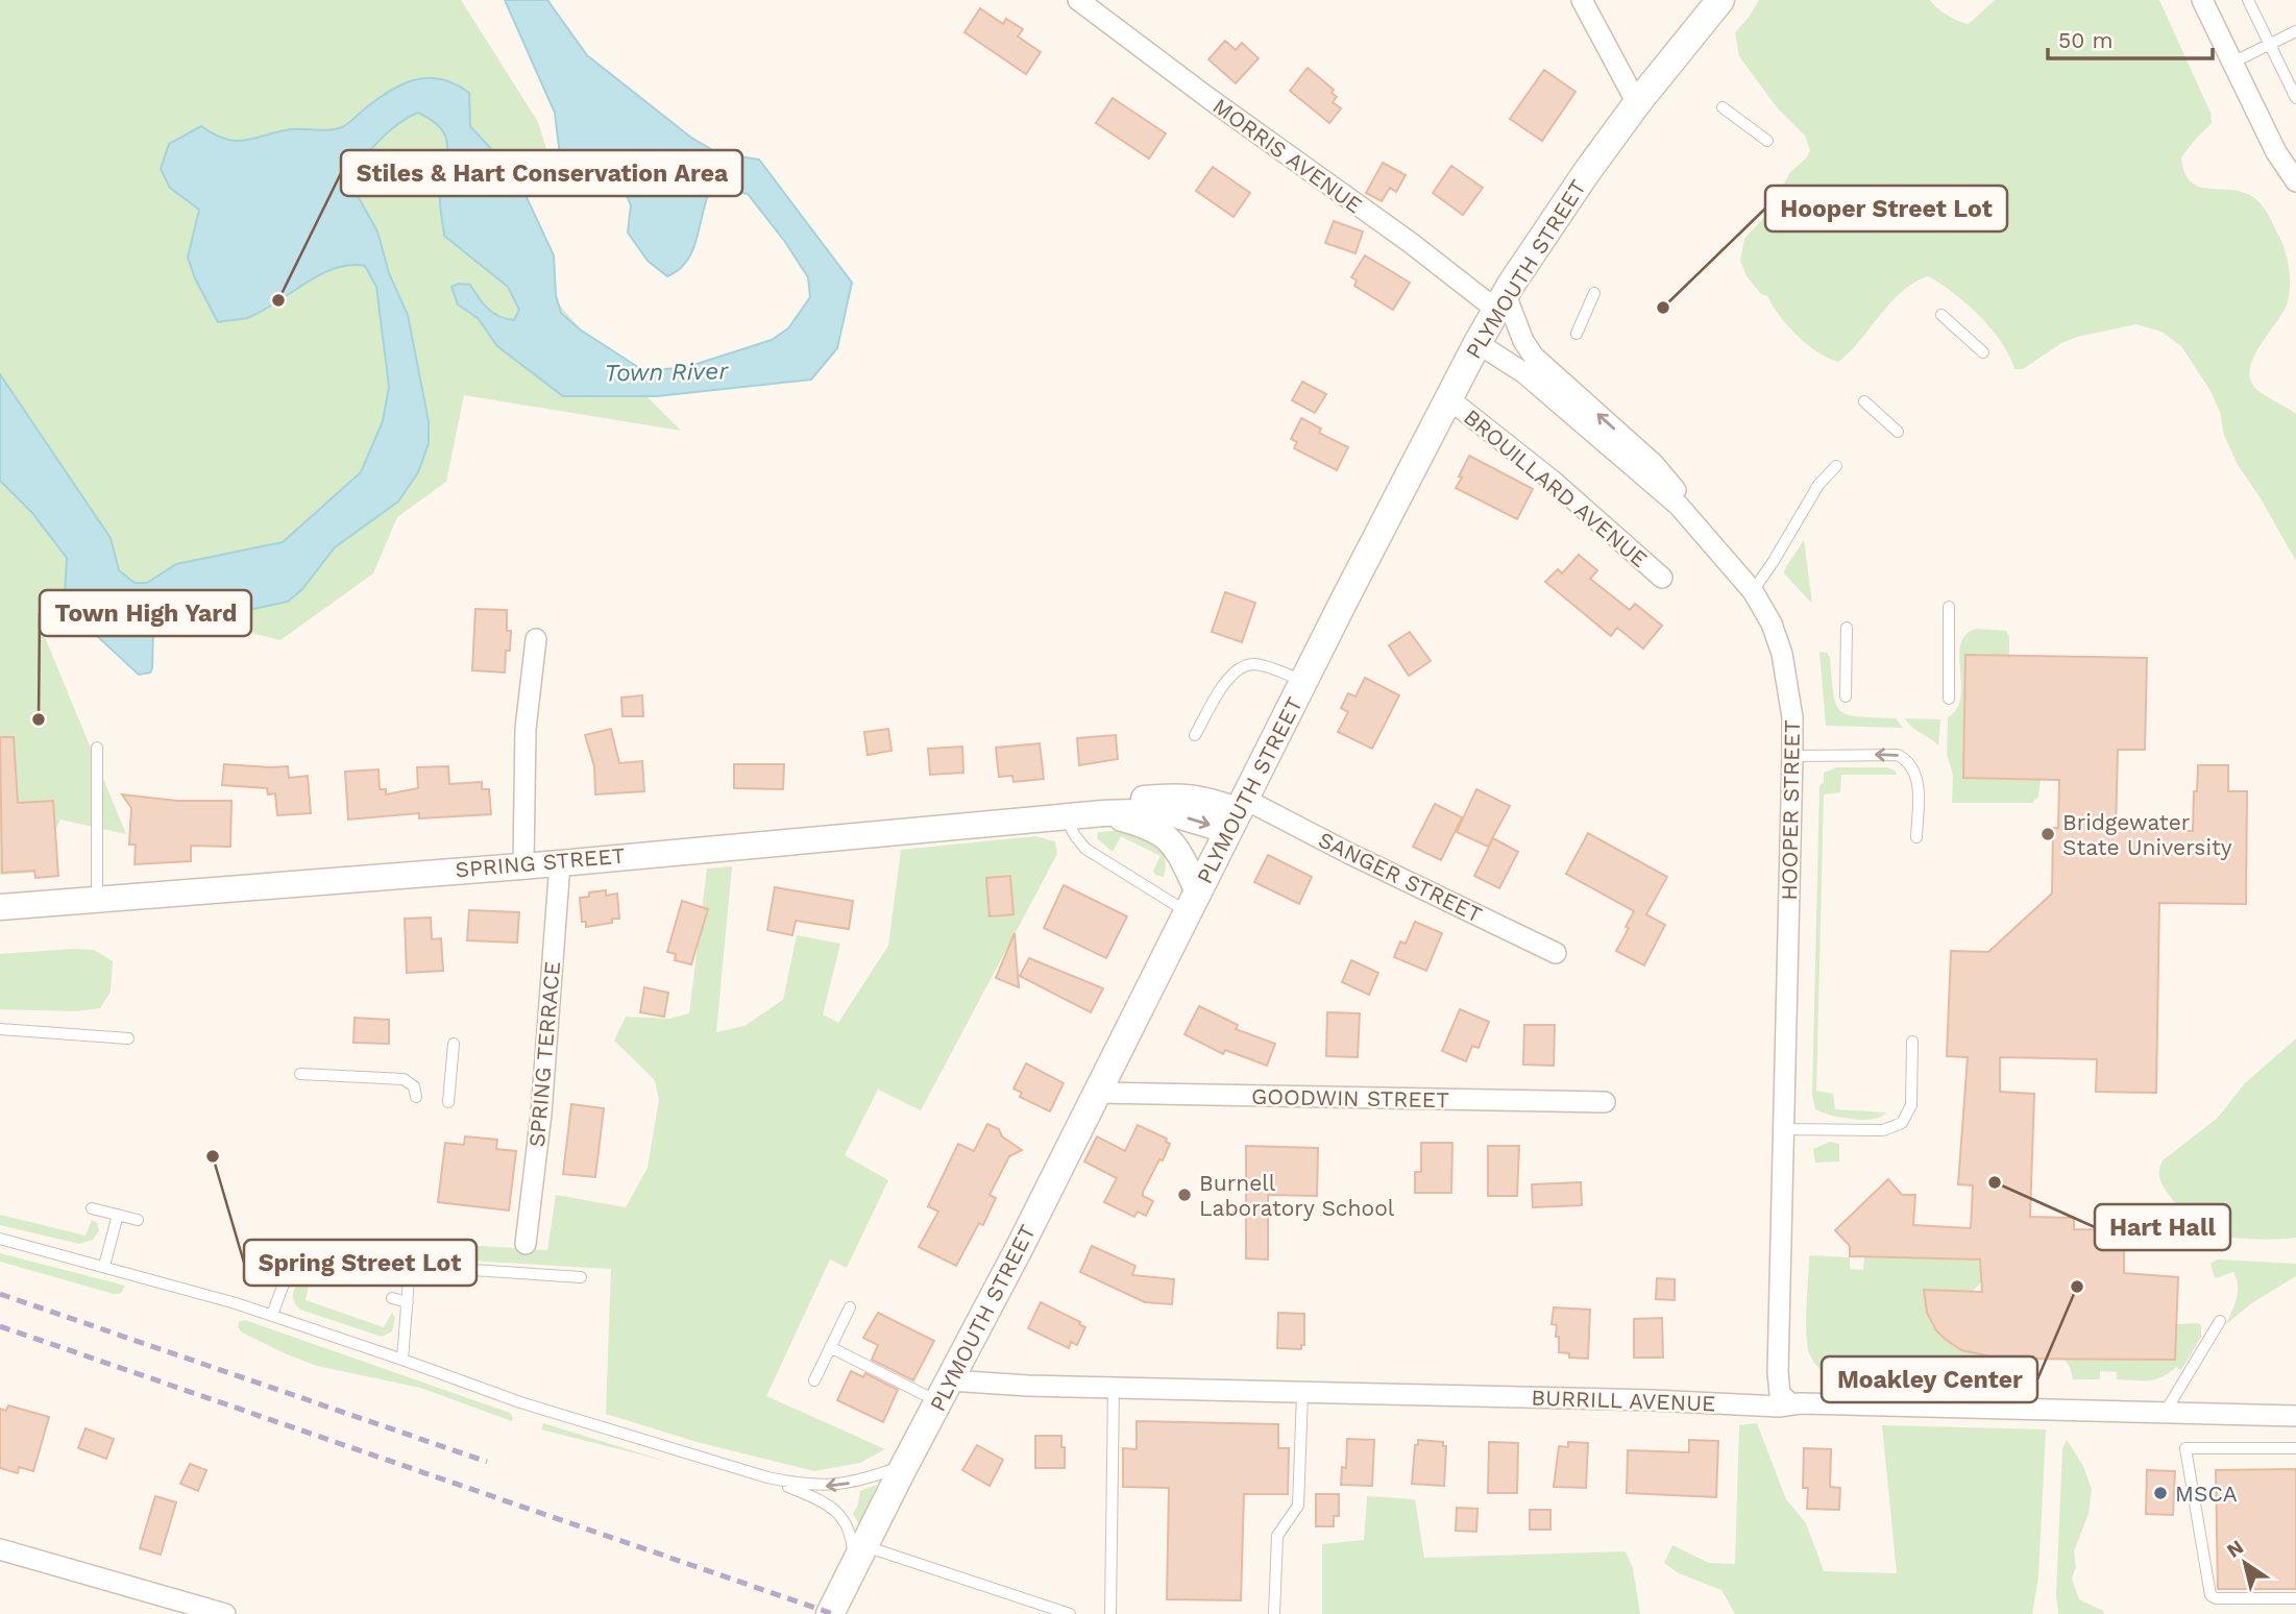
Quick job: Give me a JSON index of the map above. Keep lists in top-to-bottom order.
{
  "streets": {
    "main road": ["PLYMOUTH STREET"],
    "street": [
      "MORRIS AVENUE",
      "BROUILLARD AVENUE",
      "HOOPER STREET",
      "SPRING STREET",
      "SANGER STREET",
      "SPRING TERRACE",
      "GOODWIN STREET",
      "BURRILL AVENUE"
    ]
  },
  "crossings": [
    ["MORRIS AVENUE", "PLYMOUTH STREET"],
    ["PLYMOUTH STREET", "BROUILLARD AVENUE"],
    ["PLYMOUTH STREET", "HOOPER STREET"],
    ["PLYMOUTH STREET", "SPRING STREET"],
    ["PLYMOUTH STREET", "SANGER STREET"],
    ["PLYMOUTH STREET", "GOODWIN STREET"],
    ["PLYMOUTH STREET", "BURRILL AVENUE"],
    ["HOOPER STREET", "BURRILL AVENUE"],
    ["SPRING STREET", "SANGER STREET"],
    ["SPRING STREET", "SPRING TERRACE"]
  ],
  "water": ["Town River"],
  "places": [
    "Stiles & Hart Conservation Area",
    "Hooper Street Lot",
    "Town High Yard",
    "Bridgewater State University",
    "Spring Street Lot",
    "Hart Hall",
    "Burnell Laboratory School",
    "Moakley Center",
    "MSCA"
  ],
  "scale_bar": "50 m",
  "north": "top left"
}
